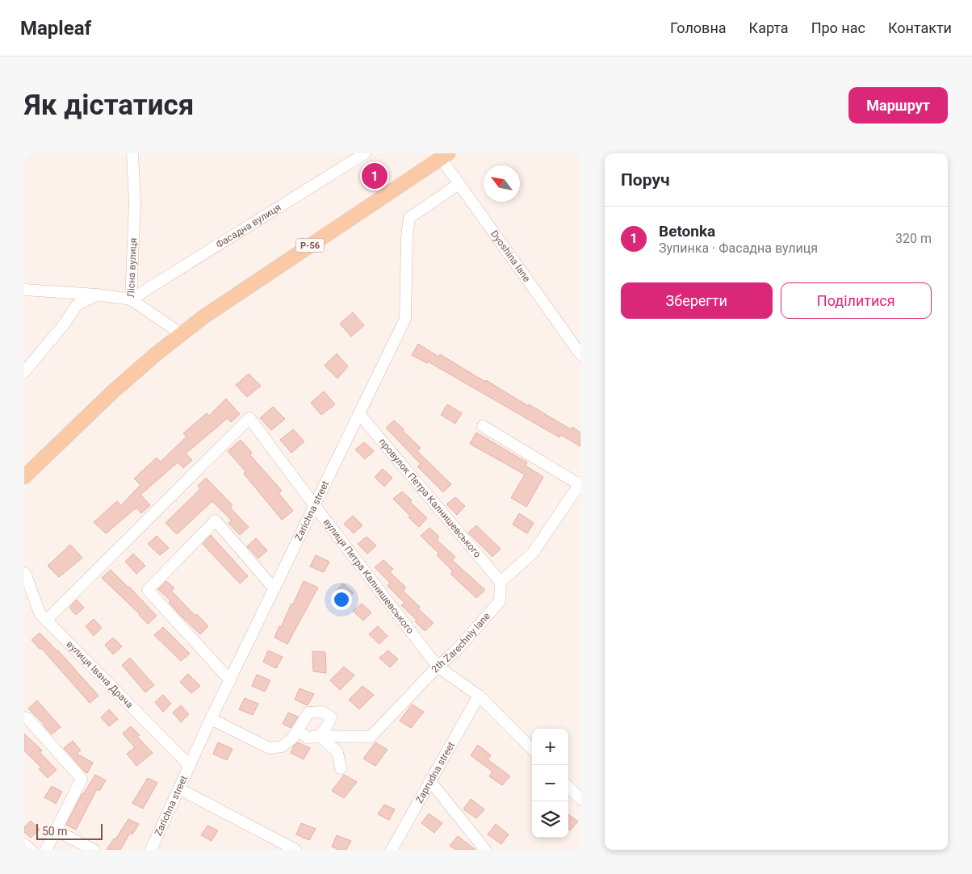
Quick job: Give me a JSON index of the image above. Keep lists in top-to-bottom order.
{
  "streets": {
    "main road": ["Р-56"],
    "street": [
      "Фасадна вулиця",
      "Dyoshina lane",
      "Лісна вулиця",
      "провулок Петра Калнишевського",
      "Zarichna street",
      "вулиця Петра Калнишевського",
      "2th Zarechniy lane",
      "вулиця Івана Драча",
      "Zaprudna street"
    ]
  },
  "crossings": [
    ["Фасадна вулиця", "Лісна вулиця"],
    ["Р-56", "Dyoshina lane"],
    ["Dyoshina lane", "Zarichna street"],
    ["провулок Петра Калнишевського", "Zarichna street"],
    ["провулок Петра Калнишевського", "2th Zarechniy lane"],
    ["Zarichna street", "вулиця Петра Калнишевського"],
    ["Zarichna street", "вулиця Івана Драча"],
    ["вулиця Петра Калнишевського", "2th Zarechniy lane"],
    ["вулиця Петра Калнишевського", "вулиця Івана Драча"],
    ["вулиця Петра Калнишевського", "Zaprudna street"]
  ],
  "scale_bar": "50 m",
  "north": "top left",
  "page": {
    "header": "Mapleaf",
    "nav": [
      "Головна",
      "Карта",
      "Про нас",
      "Контакти"
    ],
    "buttons": [
      "Маршрут",
      ["Зберегти", "Поділитися"]
    ],
    "title": "Як дістатися",
    "heading": "Поруч",
    "pins": "1",
    "list": [
      {
        "mark": "1",
        "name": "Betonka",
        "note": "Зупинка · Фасадна вулиця",
        "value": "320 m"
      }
    ],
    "map_buttons": ["+", "−"],
    "scale": "50 m"
  }
}
